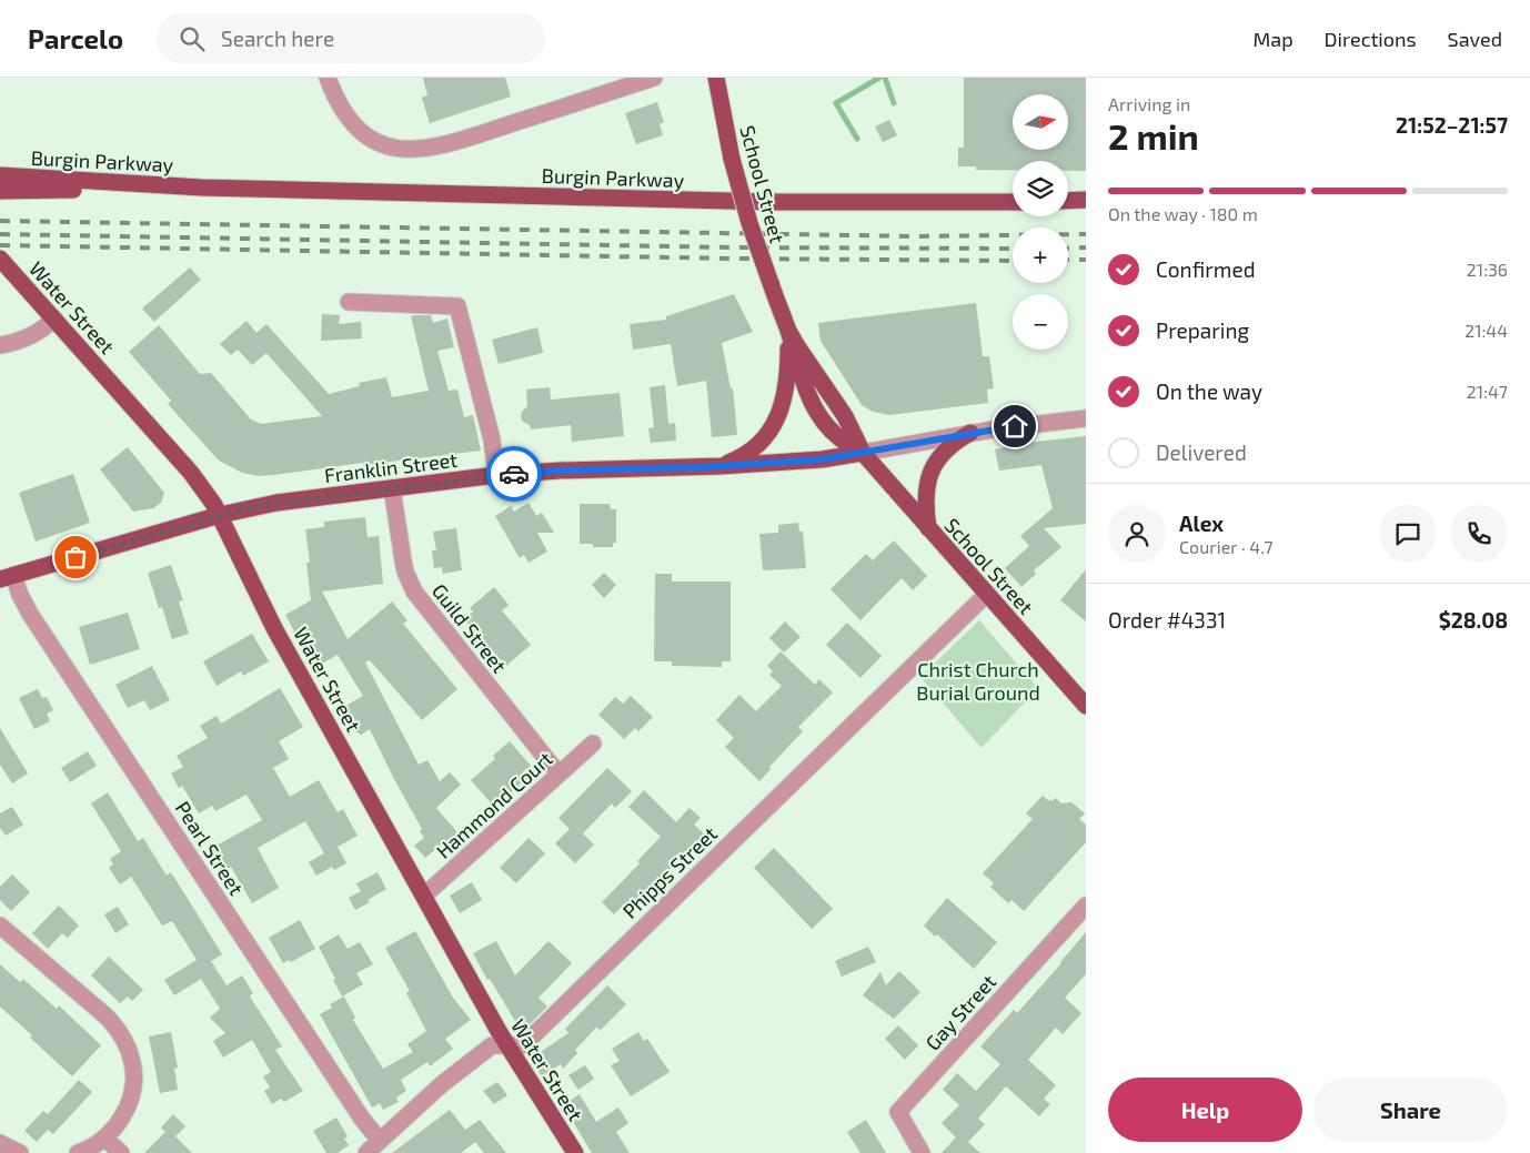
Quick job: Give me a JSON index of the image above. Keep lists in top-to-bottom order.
{
  "streets": {
    "main road": [
      "Burgin Parkway",
      "School Street",
      "Water Street",
      "Franklin Street"
    ],
    "street": [
      "Guild Street",
      "Hammond Court",
      "Pearl Street",
      "Phipps Street",
      "Gay Street"
    ]
  },
  "crossings": [
    ["School Street", "Franklin Street"],
    ["School Street", "Phipps Street"],
    ["Water Street", "Franklin Street"],
    ["Water Street", "Hammond Court"],
    ["Water Street", "Phipps Street"],
    ["Franklin Street", "Guild Street"],
    ["Franklin Street", "Pearl Street"],
    ["Guild Street", "Hammond Court"],
    ["Pearl Street", "Phipps Street"]
  ],
  "parks": ["Christ Church Burial Ground"],
  "north": "right",
  "page": {
    "header": "Parcelo",
    "search": "Search here",
    "nav": ["Map", "Directions", "Saved"],
    "heading": ["2 min", "Arriving in", "21:52–21:57"],
    "panel": [
      "Alex",
      "Courier · 4.7",
      "Order #4331",
      "$28.08"
    ],
    "map_buttons": ["+", "−"],
    "bar": "On the way · 180 m",
    "list": [
      ["Confirmed", "21:36"],
      ["Preparing", "21:44"],
      ["On the way", "21:47"],
      "Delivered"
    ],
    "buttons": ["Help", "Share"]
  }
}
